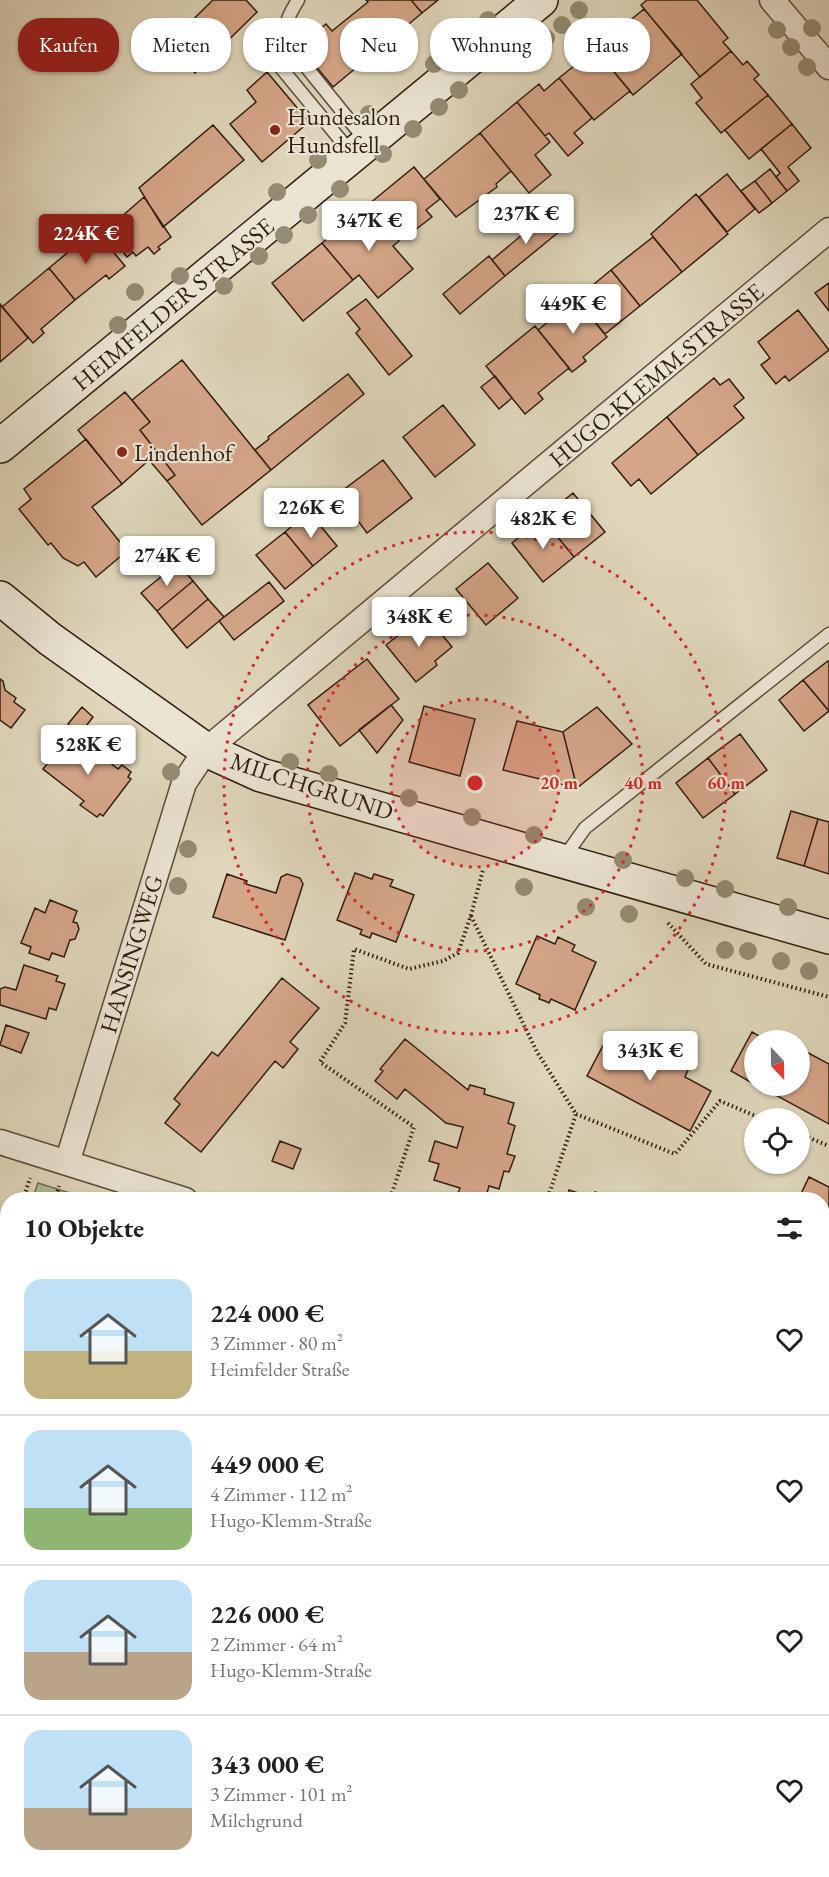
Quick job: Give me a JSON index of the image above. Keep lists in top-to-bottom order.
{
  "streets": {
    "street": [
      "HEIMFELDER STRASSE",
      "HUGO-KLEMM-STRASSE",
      "MILCHGRUND",
      "HANSINGWEG"
    ]
  },
  "crossings": [
    ["HUGO-KLEMM-STRASSE", "MILCHGRUND"],
    ["HUGO-KLEMM-STRASSE", "HANSINGWEG"],
    ["MILCHGRUND", "HANSINGWEG"]
  ],
  "places": ["Hundesalon Hundsfell", "Lindenhof"],
  "north": "bottom",
  "page": {
    "chip": [
      "Kaufen",
      "Mieten",
      "Filter",
      "Neu",
      "Wohnung",
      "Haus"
    ],
    "price": [
      "237K €",
      "347K €",
      "224K €",
      "449K €",
      "226K €",
      "482K €",
      "274K €",
      "348K €",
      "528K €",
      "343K €"
    ],
    "heading": "10 Objekte",
    "list": [
      {
        "name": "224 000 €",
        "note": "3 Zimmer · 80 m² · Heimfelder Straße"
      },
      {
        "name": "449 000 €",
        "note": "4 Zimmer · 112 m² · Hugo-Klemm-Straße"
      },
      {
        "name": "226 000 €",
        "note": "2 Zimmer · 64 m² · Hugo-Klemm-Straße"
      },
      {
        "name": "343 000 €",
        "note": "3 Zimmer · 101 m² · Milchgrund"
      }
    ]
  },
  "rings": ["20 m", "40 m", "60 m"]
}
